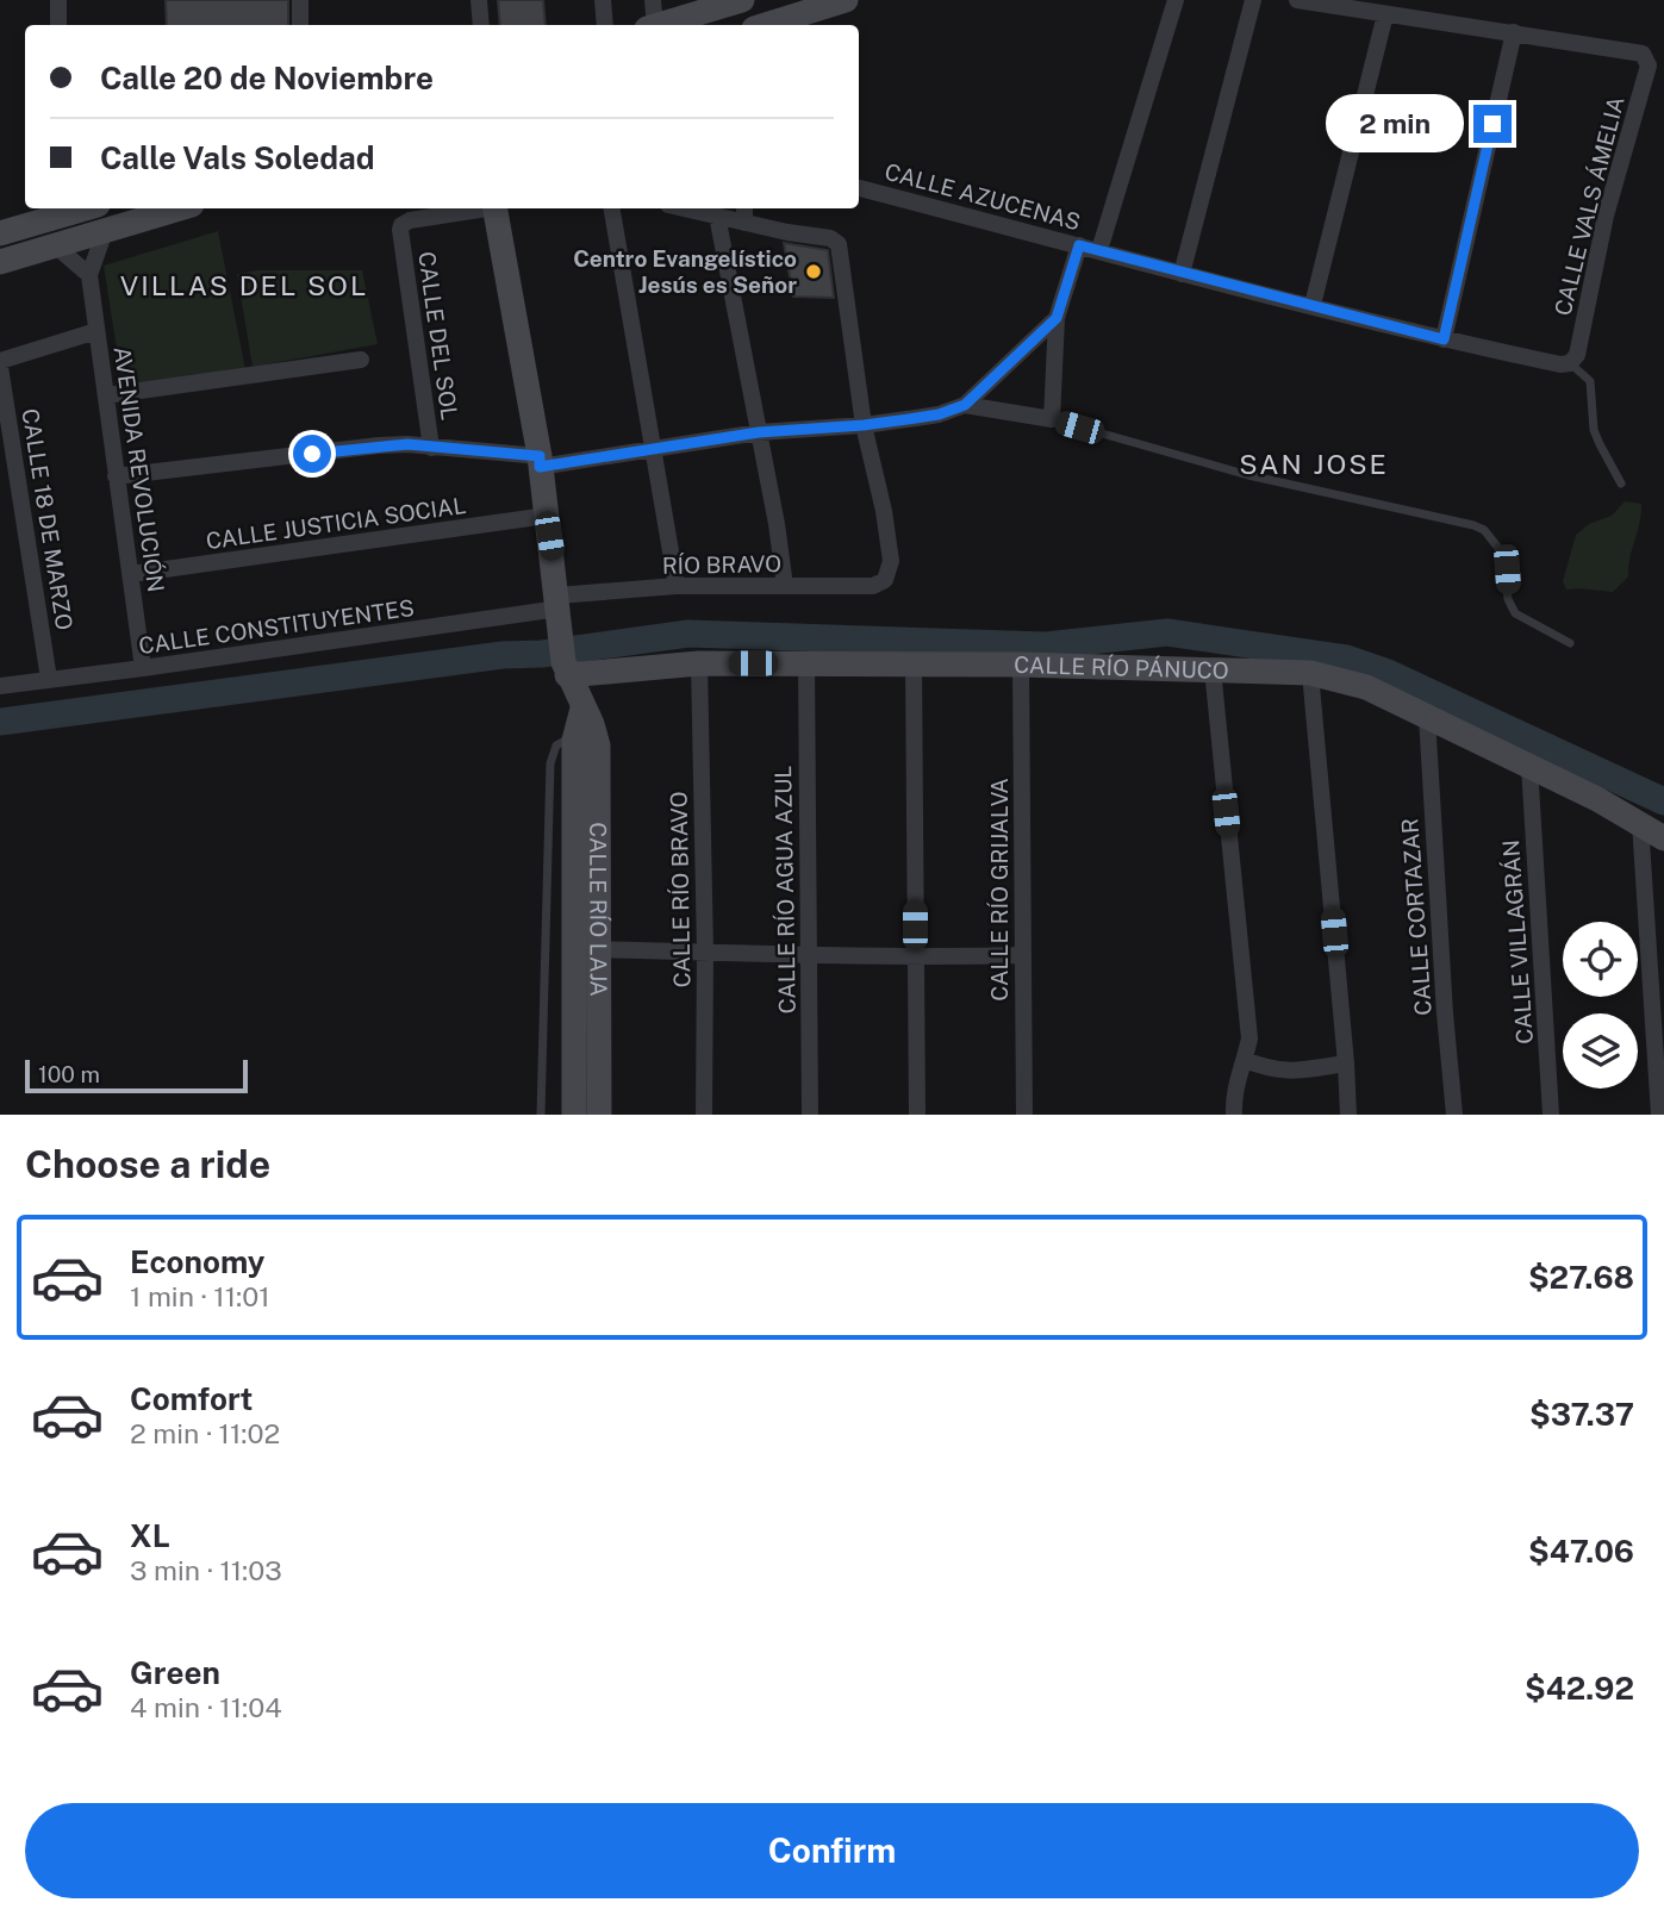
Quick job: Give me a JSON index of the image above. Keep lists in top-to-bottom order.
{
  "streets": {
    "street": [
      "CALLE AZUCENAS",
      "CALLE VALS ÁMELIA",
      "CALLE DEL SOL",
      "AVENIDA REVOLUCIÓN",
      "CALLE 18 DE MARZO",
      "CALLE JUSTICIA SOCIAL",
      "RÍO BRAVO",
      "CALLE CONSTITUYENTES",
      "CALLE RÍO PÁNUCO",
      "CALLE RÍO BRAVO",
      "CALLE RÍO AGUA AZUL",
      "CALLE RÍO GRIJALVA",
      "CALLE RÍO LAJA",
      "CALLE CORTAZAR",
      "CALLE VILLAGRÁN"
    ]
  },
  "crossings": [
    ["CALLE AZUCENAS", "CALLE VALS ÁMELIA"],
    ["AVENIDA REVOLUCIÓN", "CALLE JUSTICIA SOCIAL"],
    ["AVENIDA REVOLUCIÓN", "CALLE CONSTITUYENTES"],
    ["CALLE 18 DE MARZO", "CALLE CONSTITUYENTES"],
    ["CALLE JUSTICIA SOCIAL", "CALLE RÍO LAJA"],
    ["RÍO BRAVO", "CALLE CONSTITUYENTES"],
    ["RÍO BRAVO", "CALLE RÍO LAJA"],
    ["CALLE CONSTITUYENTES", "CALLE RÍO LAJA"],
    ["CALLE RÍO PÁNUCO", "CALLE RÍO BRAVO"],
    ["CALLE RÍO PÁNUCO", "CALLE RÍO AGUA AZUL"],
    ["CALLE RÍO PÁNUCO", "CALLE RÍO GRIJALVA"],
    ["CALLE RÍO PÁNUCO", "CALLE RÍO LAJA"],
    ["CALLE RÍO PÁNUCO", "CALLE CORTAZAR"],
    ["CALLE RÍO PÁNUCO", "CALLE VILLAGRÁN"]
  ],
  "districts": ["VILLAS DEL SOL", "SAN JOSE"],
  "places": ["Centro Evangelístico Jesús es Señor"],
  "scale_bar": "100 m",
  "page": {
    "banner": ["Calle 20 de Noviembre", "Calle Vals Soledad"],
    "bubble": "2 min",
    "scale": "100 m",
    "heading": "Choose a ride",
    "list": [
      {
        "name": "Economy",
        "note": "1 min · 11:01",
        "value": "$27.68"
      },
      {
        "name": "Comfort",
        "note": "2 min · 11:02",
        "value": "$37.37"
      },
      {
        "name": "XL",
        "note": "3 min · 11:03",
        "value": "$47.06"
      },
      {
        "name": "Green",
        "note": "4 min · 11:04",
        "value": "$42.92"
      }
    ],
    "buttons": "Confirm"
  }
}
